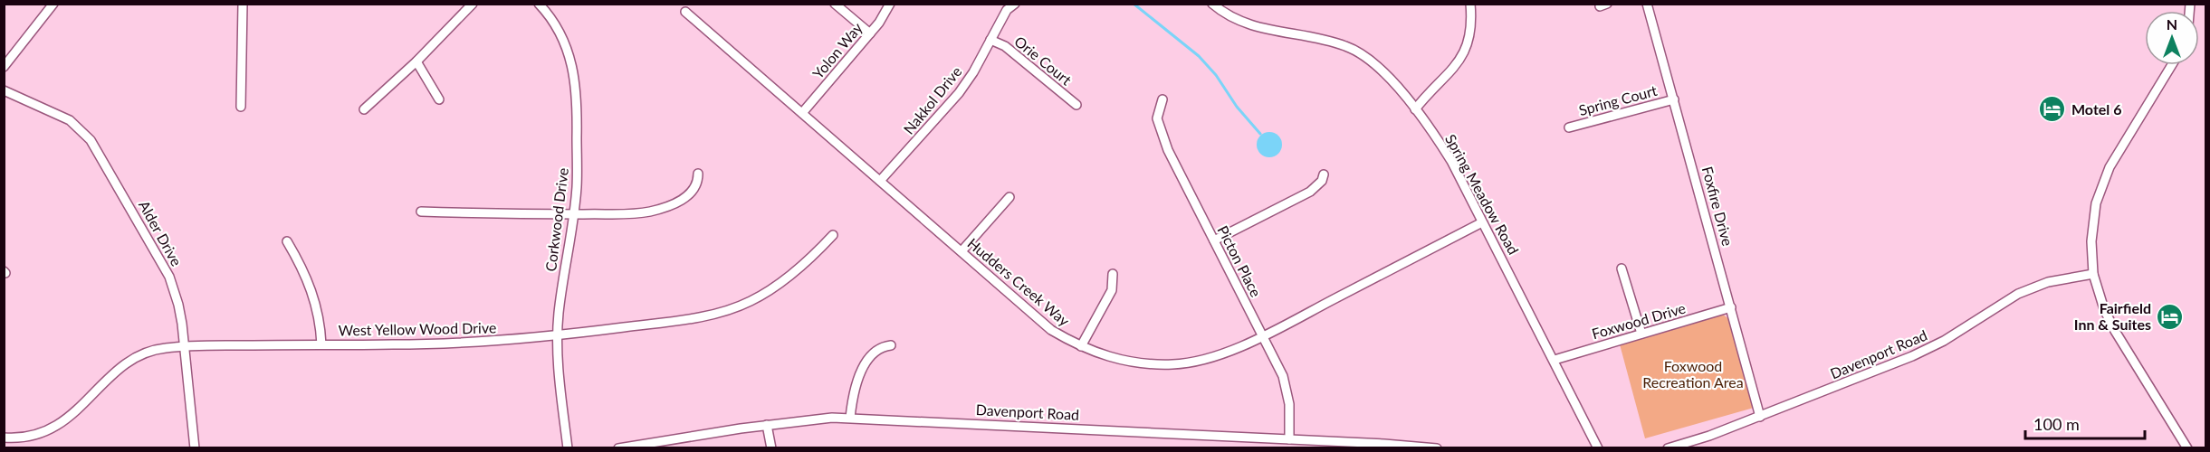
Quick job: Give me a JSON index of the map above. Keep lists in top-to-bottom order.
{
  "streets": {
    "street": [
      "Yolon Way",
      "Orie Court",
      "Nakkol Drive",
      "Spring Court",
      "Spring Meadow Road",
      "Foxfire Drive",
      "Corkwood Drive",
      "Alder Drive",
      "Picton Place",
      "Hudders Creek Way",
      "Foxwood Drive",
      "West Yellow Wood Drive",
      "Davenport Road"
    ]
  },
  "crossings": [
    ["Yolon Way", "Hudders Creek Way"],
    ["Orie Court", "Nakkol Drive"],
    ["Nakkol Drive", "Hudders Creek Way"],
    ["Spring Court", "Foxfire Drive"],
    ["Spring Meadow Road", "Hudders Creek Way"],
    ["Spring Meadow Road", "Foxwood Drive"],
    ["Foxfire Drive", "Foxwood Drive"],
    ["Foxfire Drive", "Davenport Road"],
    ["Corkwood Drive", "West Yellow Wood Drive"],
    ["Alder Drive", "West Yellow Wood Drive"],
    ["Picton Place", "Hudders Creek Way"],
    ["Picton Place", "Davenport Road"]
  ],
  "parks": ["Foxwood Recreation Area"],
  "places": {
    "hotel": ["Motel 6", "Fairfield Inn & Suites"]
  },
  "scale_bar": "100 m",
  "north": "top"
}
